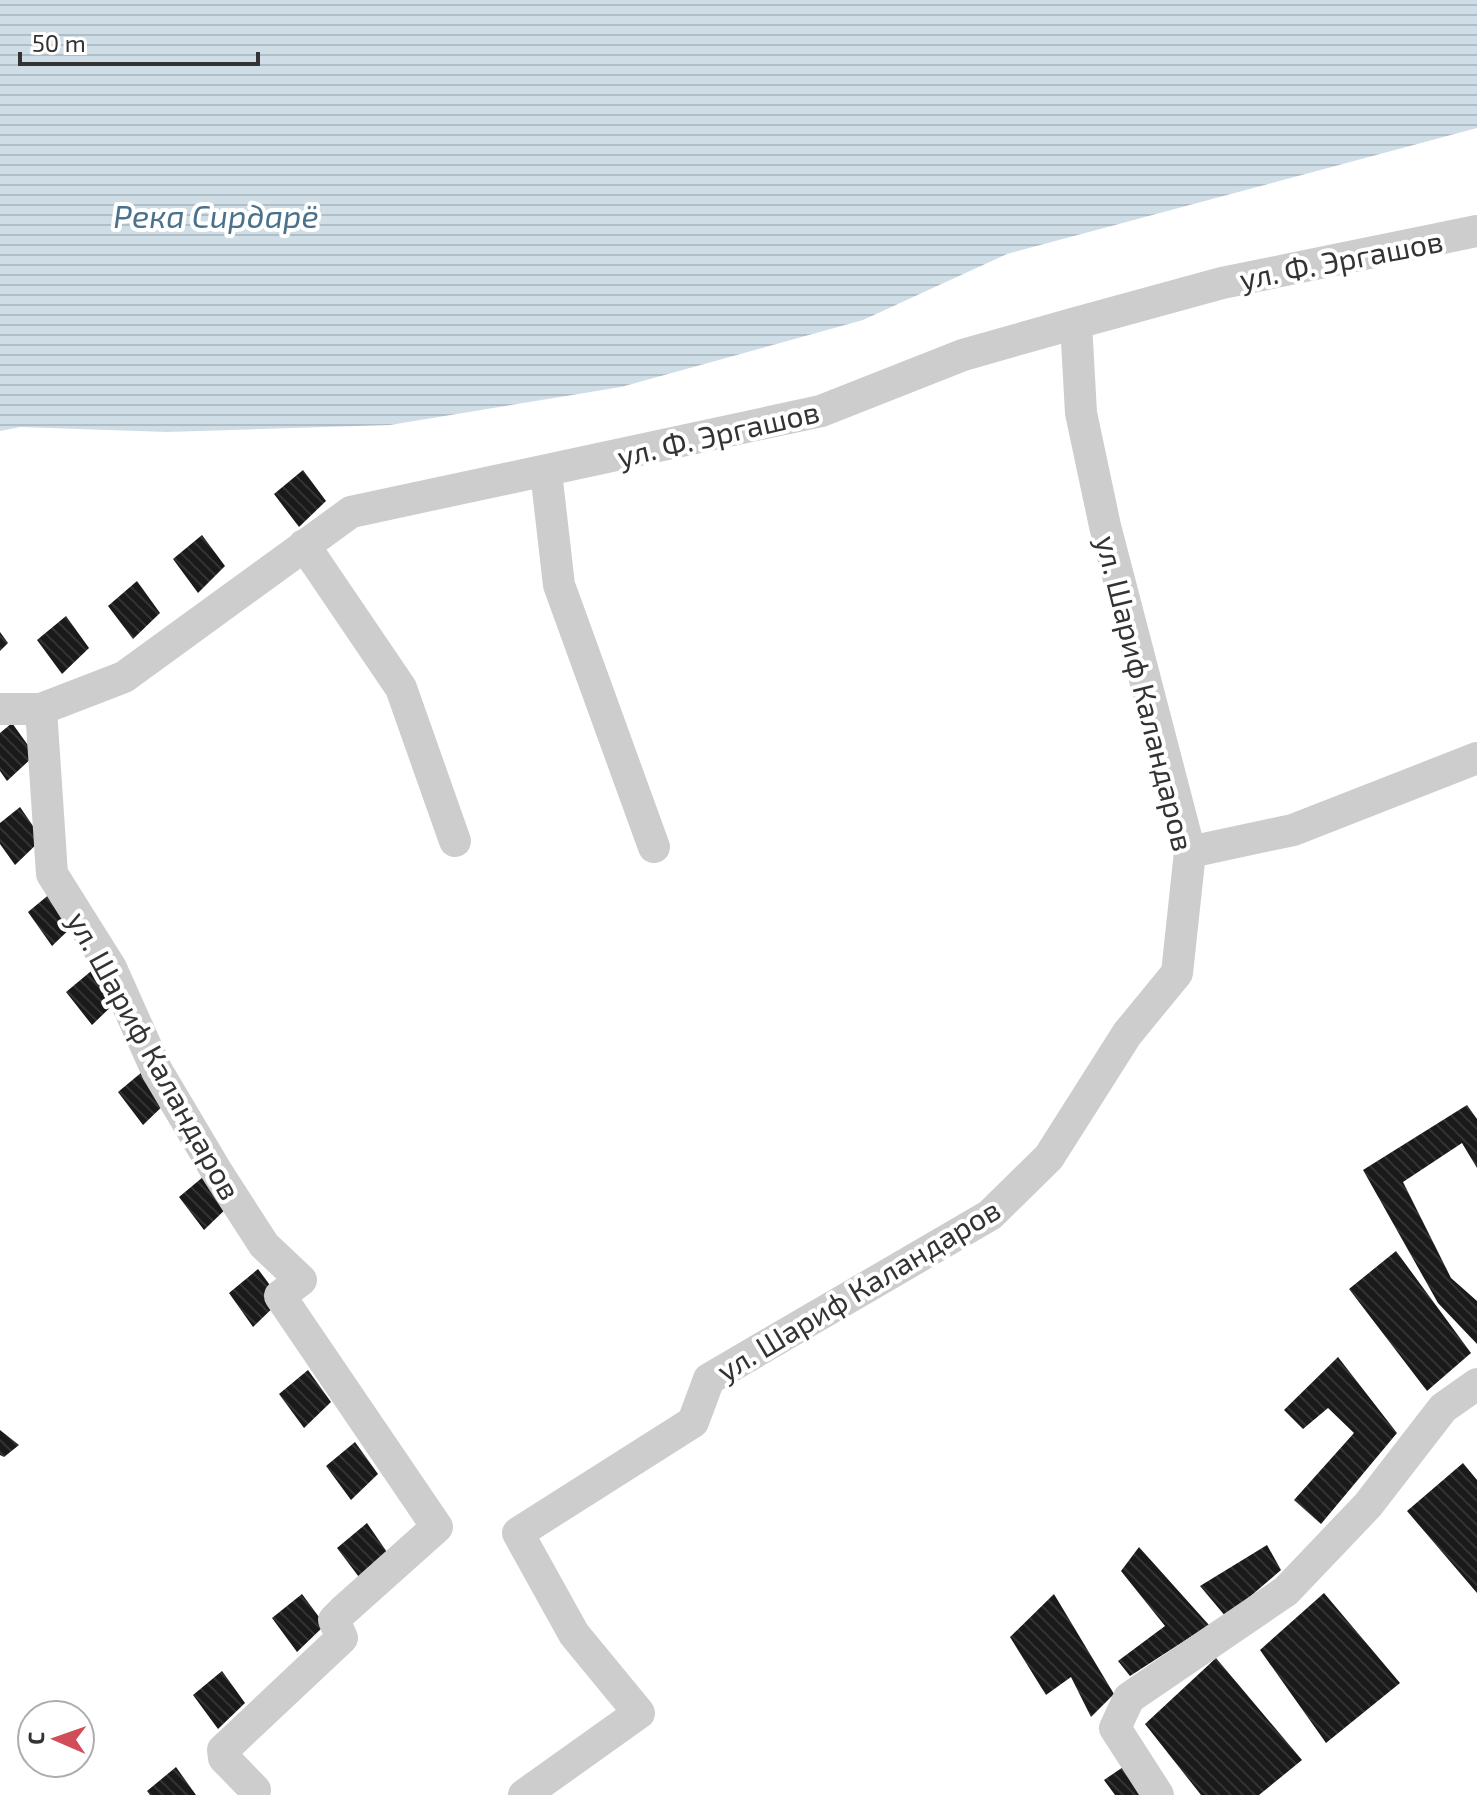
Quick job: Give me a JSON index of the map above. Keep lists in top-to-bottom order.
{
  "streets": {
    "street": ["ул. Ф. Эргашов", "ул. Шариф Каландаров"]
  },
  "crossings": [
    ["ул. Ф. Эргашов", "ул. Шариф Каландаров"]
  ],
  "water": ["Река Сирдарё"],
  "scale_bar": "50 m",
  "north": "left"
}
